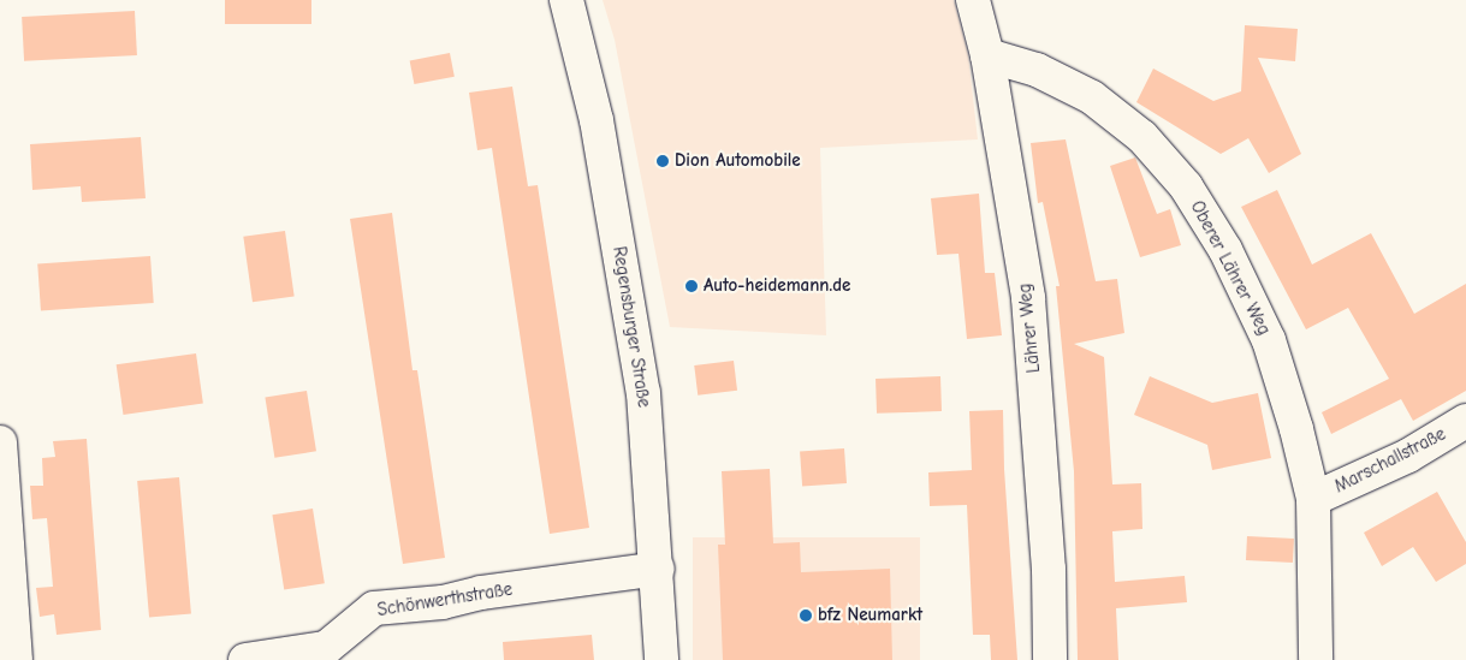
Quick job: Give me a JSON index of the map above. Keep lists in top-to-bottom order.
{
  "streets": {
    "street": [
      "Oberer Lährer Weg",
      "Regensburger Straße",
      "Lährer Weg",
      "Marschallstraße",
      "Schönwerthstraße"
    ]
  },
  "crossings": [
    ["Oberer Lährer Weg", "Lährer Weg"],
    ["Oberer Lährer Weg", "Marschallstraße"],
    ["Regensburger Straße", "Schönwerthstraße"]
  ],
  "places": ["Dion Automobile", "Auto-heidemann.de", "bfz Neumarkt"]
}
